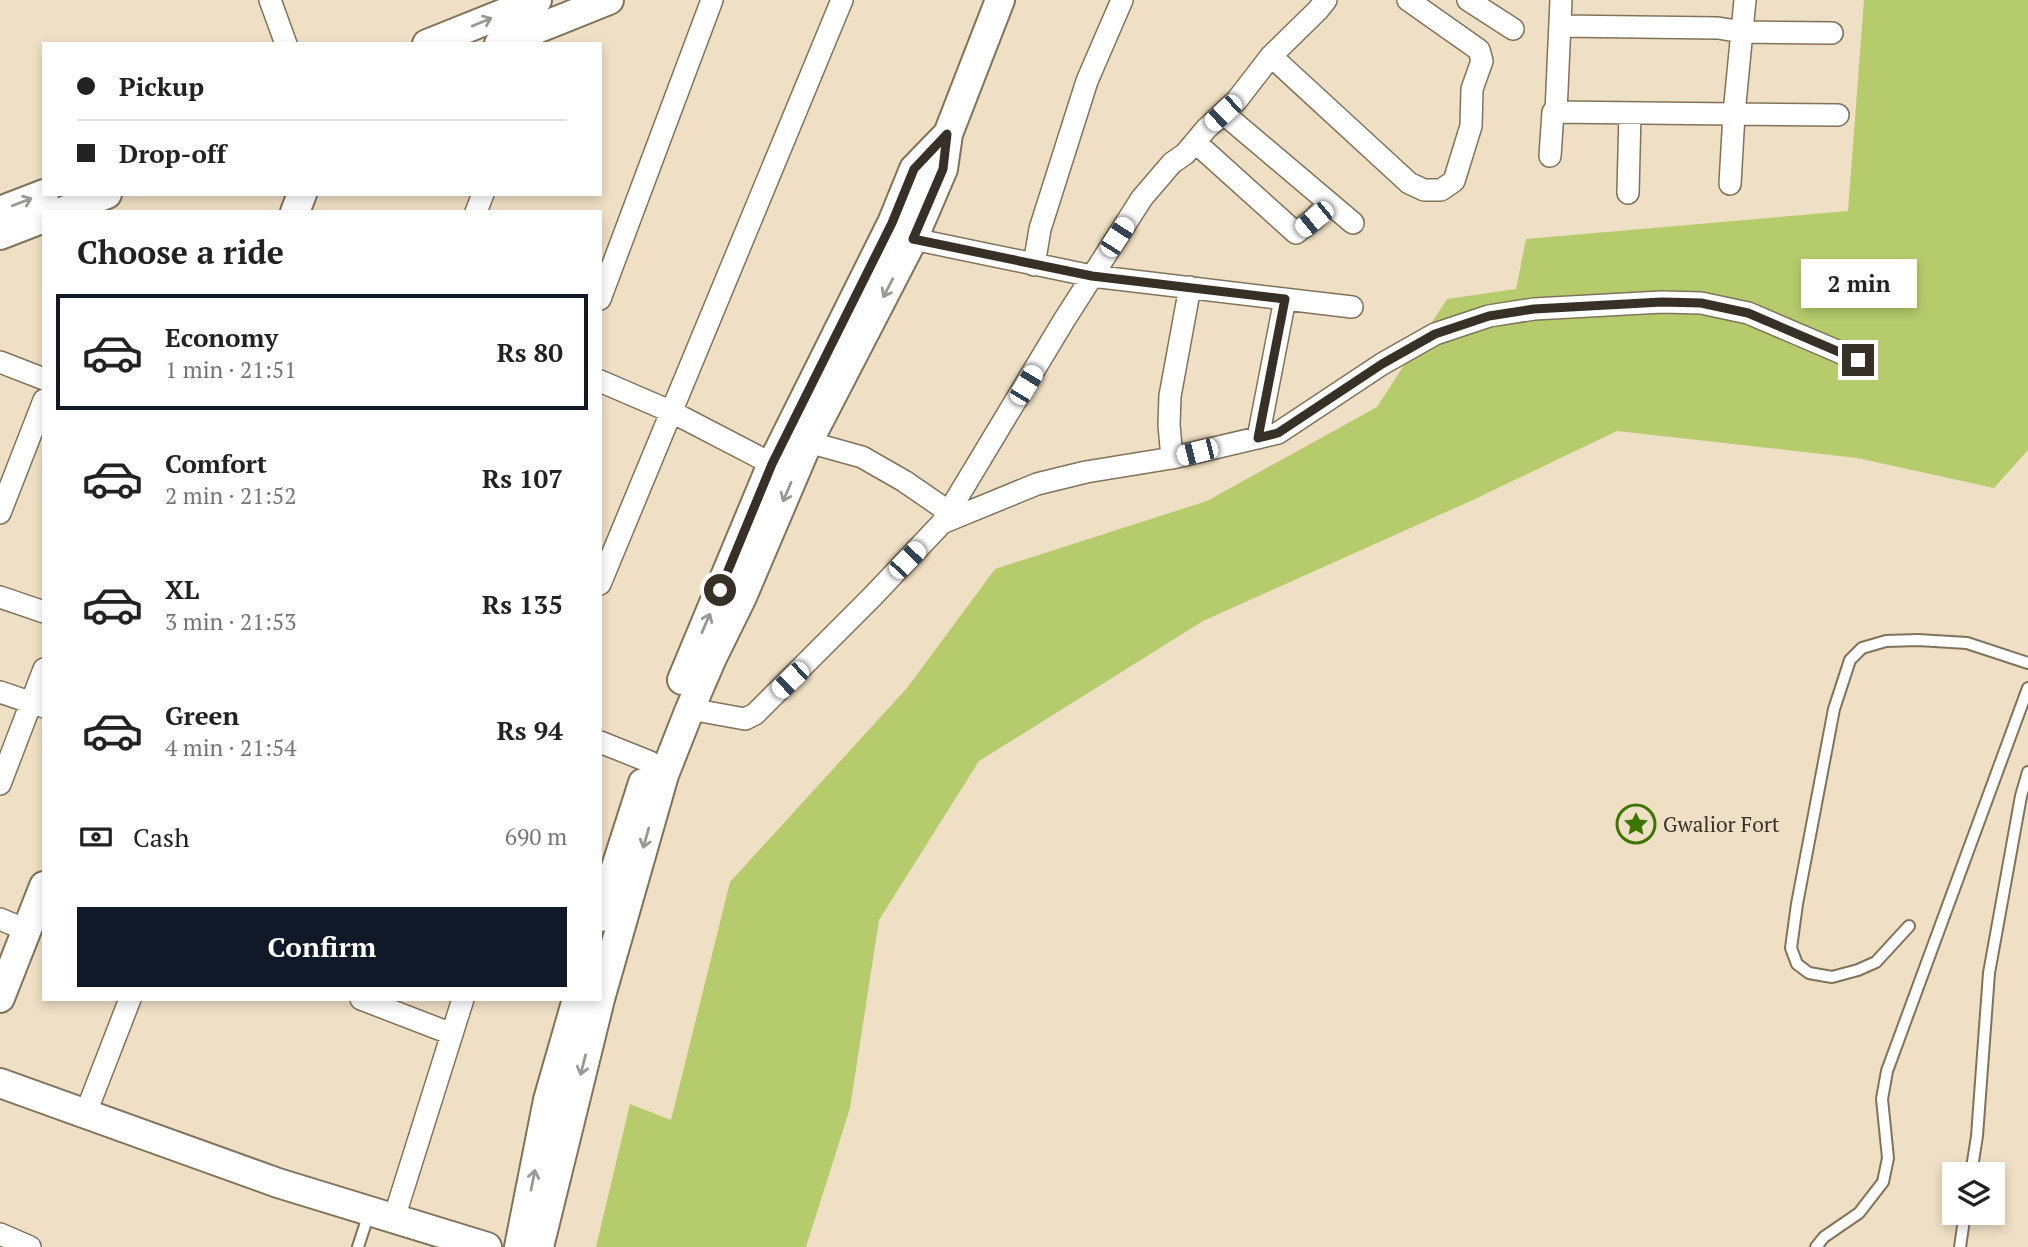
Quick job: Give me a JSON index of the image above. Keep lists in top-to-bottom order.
{
  "places": {
    "place": ["Gwalior Fort"]
  },
  "page": {
    "banner": ["Pickup", "Drop-off"],
    "heading": "Choose a ride",
    "bubble": "2 min",
    "list": [
      {
        "name": "Economy",
        "note": "1 min · 21:51",
        "value": "Rs 80"
      },
      {
        "name": "Comfort",
        "note": "2 min · 21:52",
        "value": "Rs 107"
      },
      {
        "name": "XL",
        "note": "3 min · 21:53",
        "value": "Rs 135"
      },
      {
        "name": "Green",
        "note": "4 min · 21:54",
        "value": "Rs 94"
      }
    ],
    "pay": ["Cash", "690 m"],
    "buttons": "Confirm"
  }
}
